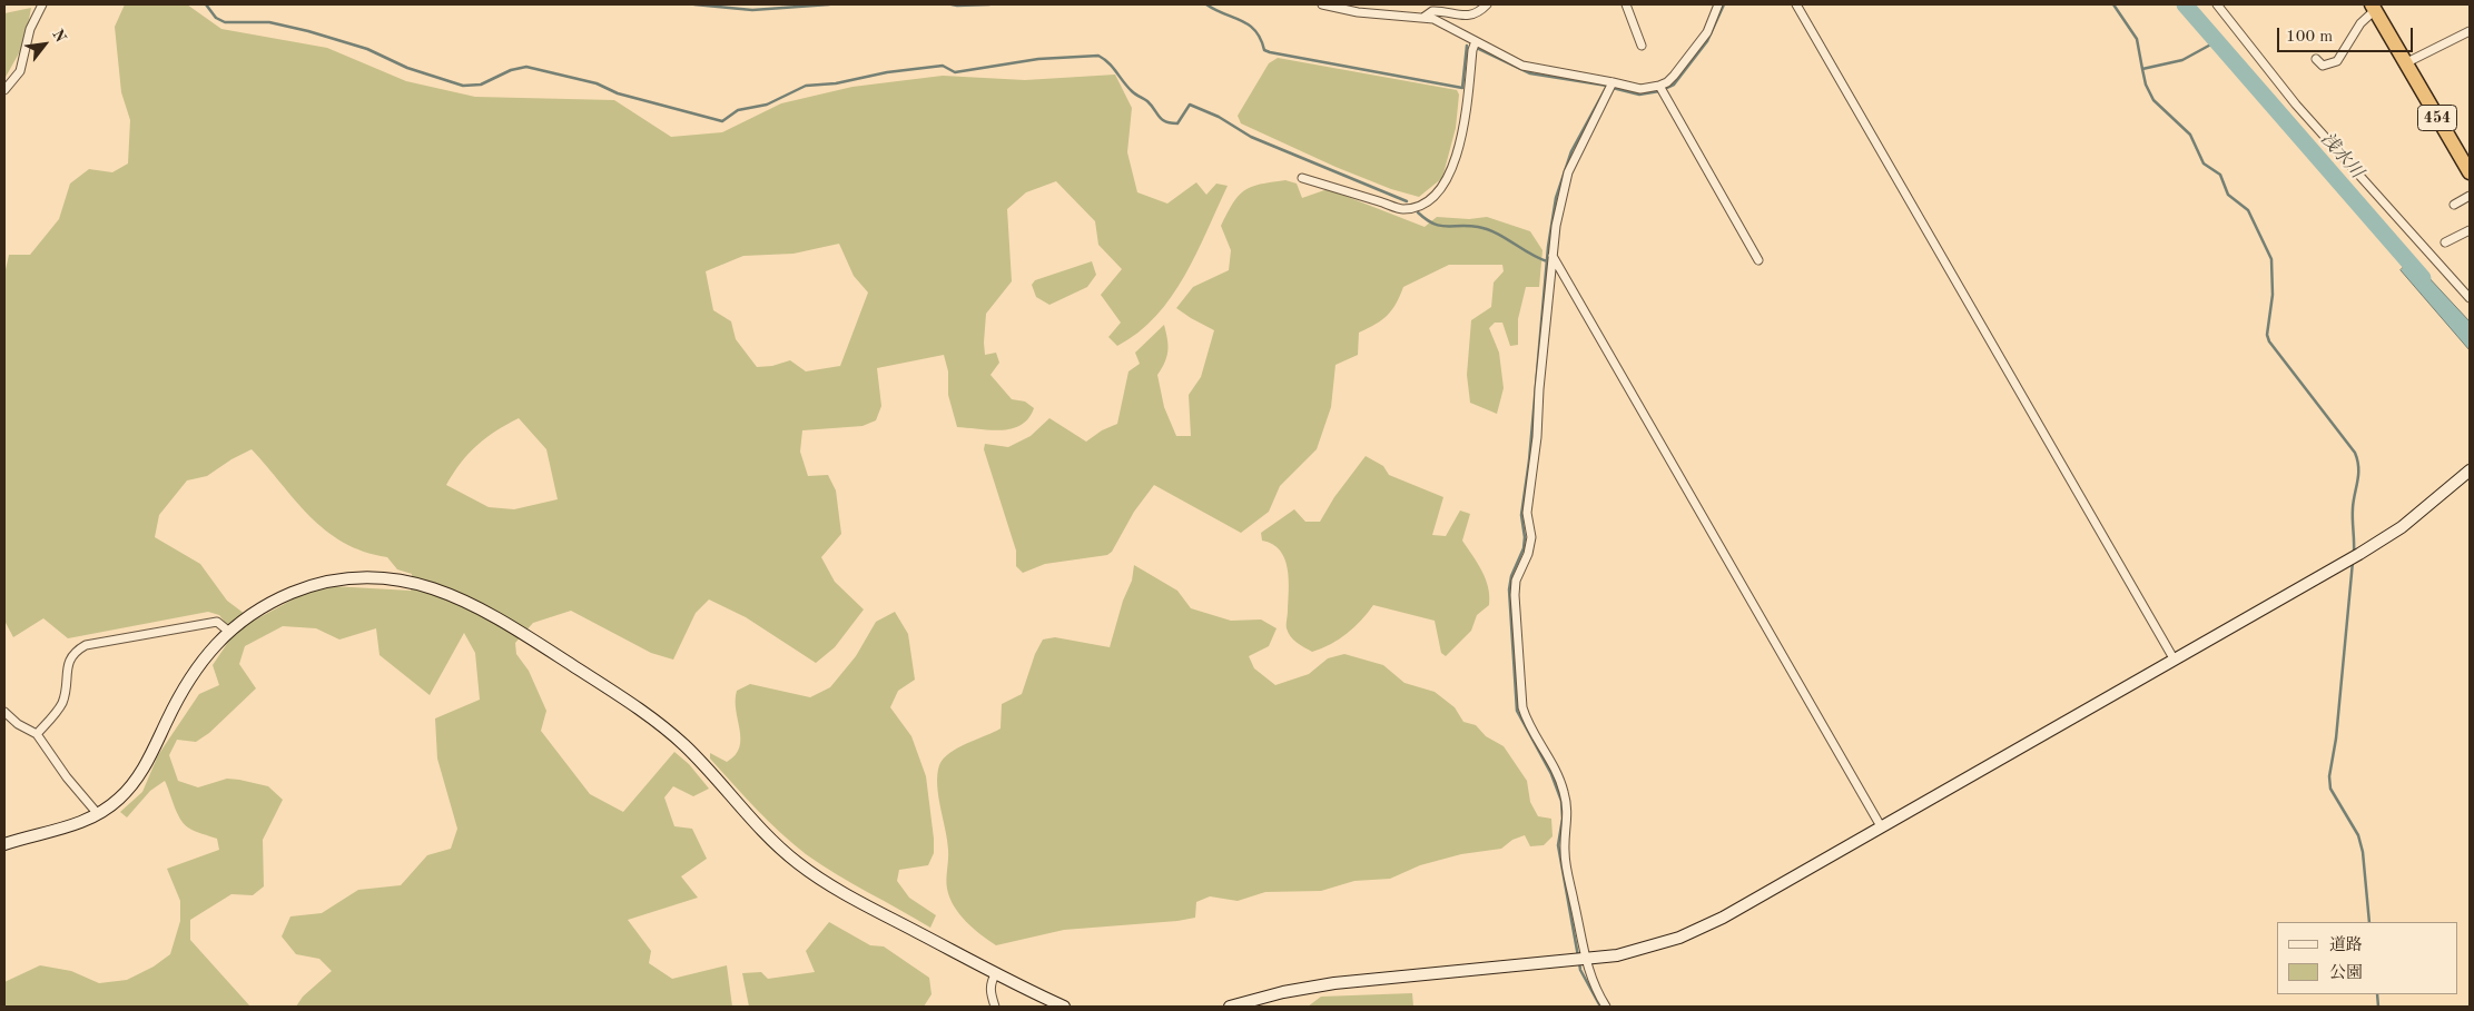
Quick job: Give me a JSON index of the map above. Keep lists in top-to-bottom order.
{
  "streets": {
    "highway": ["454"]
  },
  "water": ["浅水川"],
  "legend": ["道路", "公園"],
  "scale_bar": "100 m",
  "north": "top right"
}
